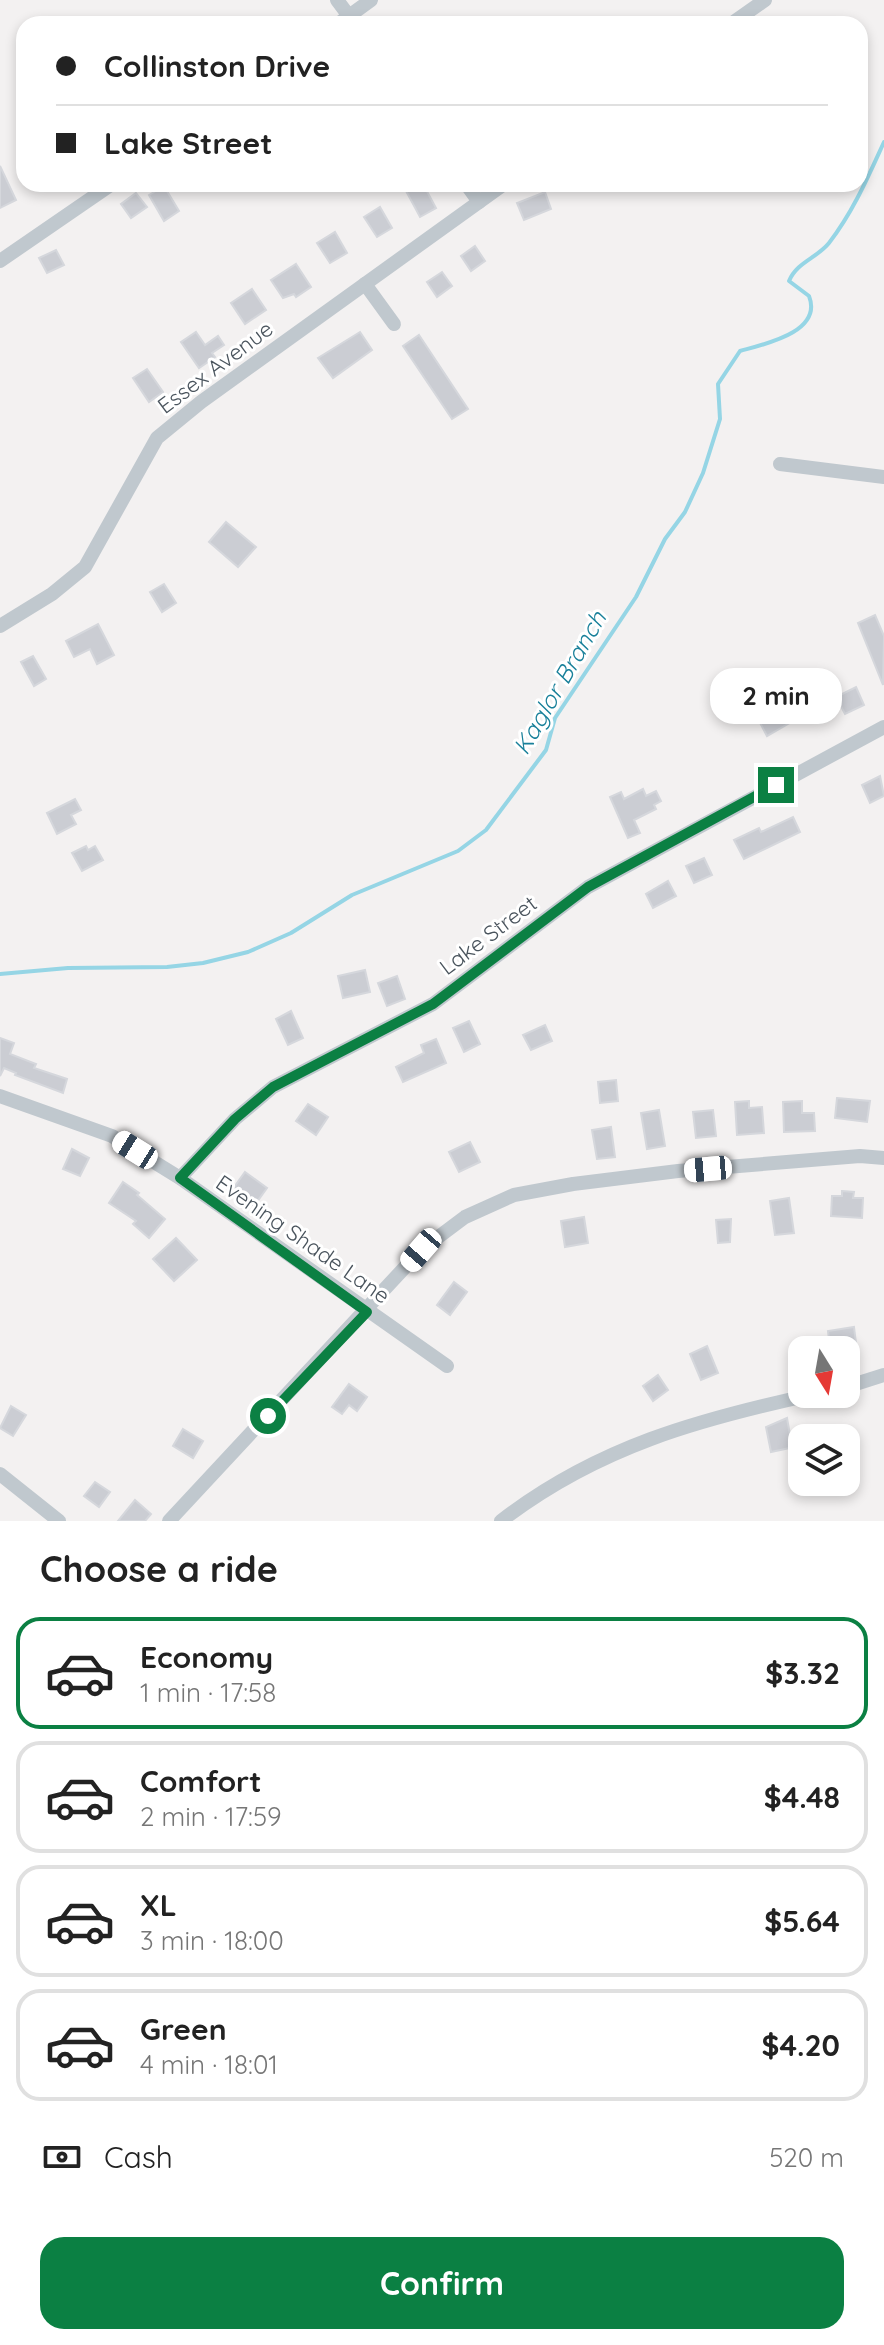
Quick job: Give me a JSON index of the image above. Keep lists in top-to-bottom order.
{
  "streets": {
    "street": ["Essex Avenue", "Lake Street", "Evening Shade Lane"]
  },
  "crossings": [
    ["Lake Street", "Evening Shade Lane"]
  ],
  "water": ["Kaglor Branch"],
  "north": "bottom",
  "page": {
    "banner": ["Collinston Drive", "Lake Street"],
    "bubble": "2 min",
    "heading": "Choose a ride",
    "list": [
      {
        "name": "Economy",
        "note": "1 min · 17:58",
        "value": "$3.32"
      },
      {
        "name": "Comfort",
        "note": "2 min · 17:59",
        "value": "$4.48"
      },
      {
        "name": "XL",
        "note": "3 min · 18:00",
        "value": "$5.64"
      },
      {
        "name": "Green",
        "note": "4 min · 18:01",
        "value": "$4.20"
      }
    ],
    "pay": ["Cash", "520 m"],
    "buttons": "Confirm"
  }
}
